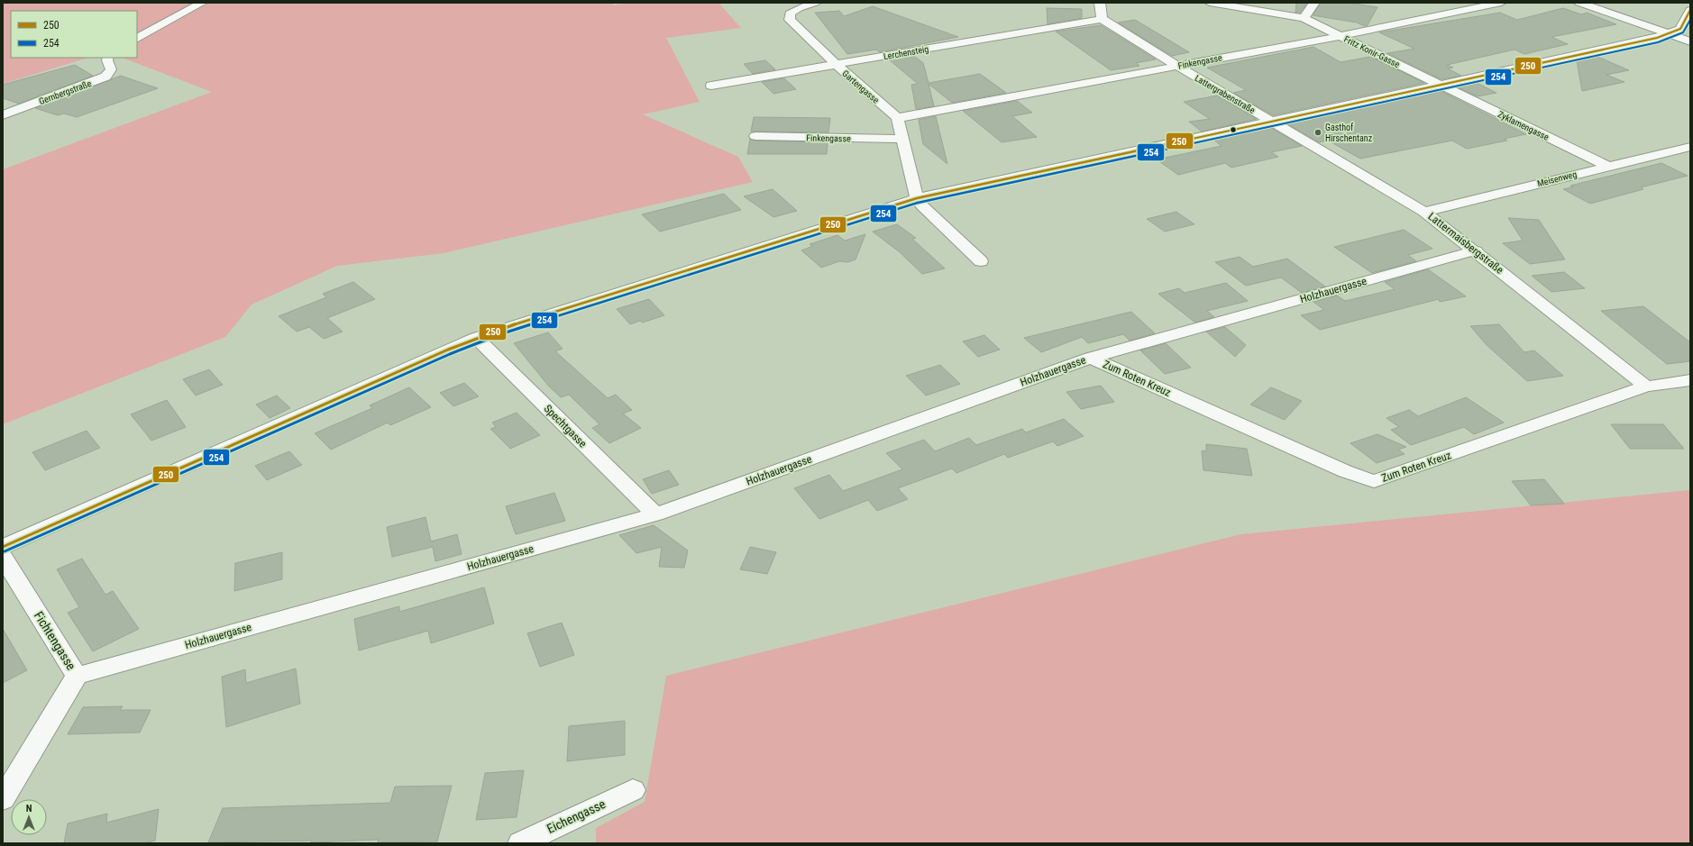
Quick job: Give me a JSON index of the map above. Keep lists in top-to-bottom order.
{
  "streets": {
    "street": [
      "Fritz Konir-Gasse",
      "Lerchensteig",
      "Finkengasse",
      "Gartengasse",
      "Gernbergstraße",
      "Lattergrabenstraße",
      "Zyklamengasse",
      "Meisenweg",
      "Lattermaisbergstraße",
      "Holzhauergasse",
      "Zum Roten Kreuz",
      "Spechtgasse",
      "Fichtengasse",
      "Eichengasse"
    ]
  },
  "crossings": [
    ["Fritz Konir-Gasse", "Finkengasse"],
    ["Fritz Konir-Gasse", "Zyklamengasse"],
    ["Lerchensteig", "Gartengasse"],
    ["Lerchensteig", "Lattergrabenstraße"],
    ["Finkengasse", "Gartengasse"],
    ["Finkengasse", "Lattergrabenstraße"],
    ["Lattergrabenstraße", "Lattermaisbergstraße"],
    ["Zyklamengasse", "Meisenweg"],
    ["Meisenweg", "Lattermaisbergstraße"],
    ["Lattermaisbergstraße", "Holzhauergasse"],
    ["Lattermaisbergstraße", "Zum Roten Kreuz"],
    ["Holzhauergasse", "Zum Roten Kreuz"],
    ["Holzhauergasse", "Spechtgasse"],
    ["Holzhauergasse", "Fichtengasse"]
  ],
  "places": ["Gasthof Hirschentanz"],
  "lines": ["transit line 250", "transit line 254"],
  "legend": ["250", "254"],
  "north": "top"
}
